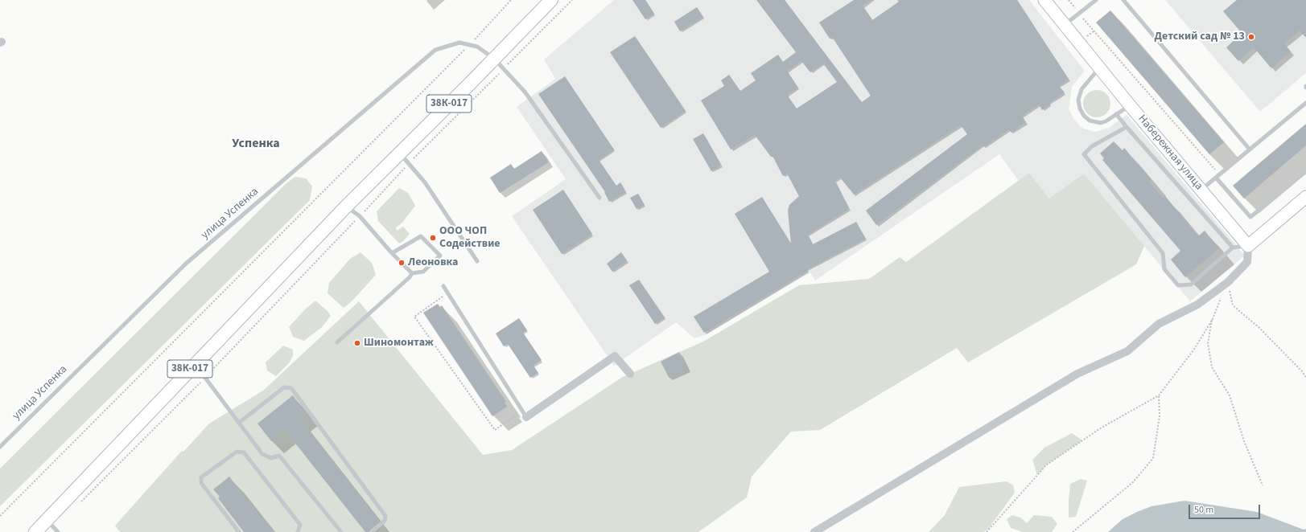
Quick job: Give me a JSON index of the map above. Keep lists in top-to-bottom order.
{
  "streets": {
    "main road": ["38К-017", "Набережная улица"],
    "lane": ["улица Успенка"]
  },
  "crossings": [
    ["38К-017", "улица Успенка"]
  ],
  "districts": ["Успенка"],
  "places": [
    "Детский сад № 13",
    "ООО ЧОП Содействие",
    "Леоновка",
    "Шиномонтаж"
  ],
  "scale_bar": "50 m"
}
